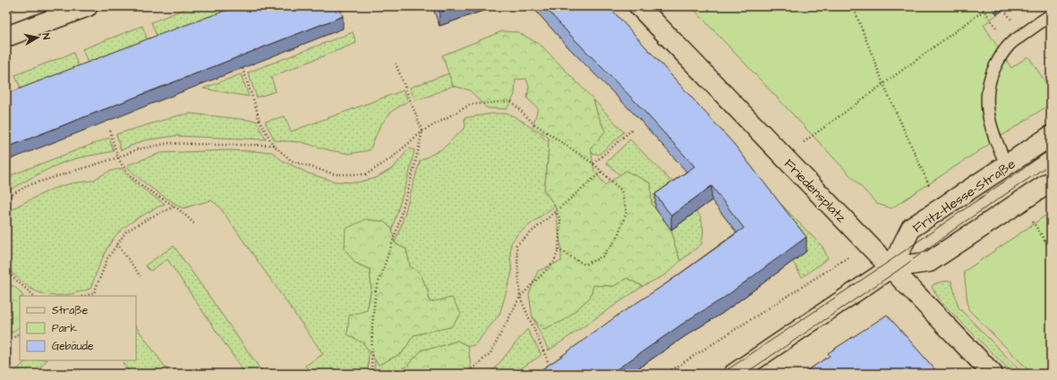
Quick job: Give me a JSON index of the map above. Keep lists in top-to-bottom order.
{
  "streets": {
    "street": ["Friedensplatz", "Fritz-Hesse-Straße"]
  },
  "crossings": [
    ["Friedensplatz", "Fritz-Hesse-Straße"]
  ],
  "legend": ["Straße", "Park", "Gebäude"],
  "north": "right"
}
